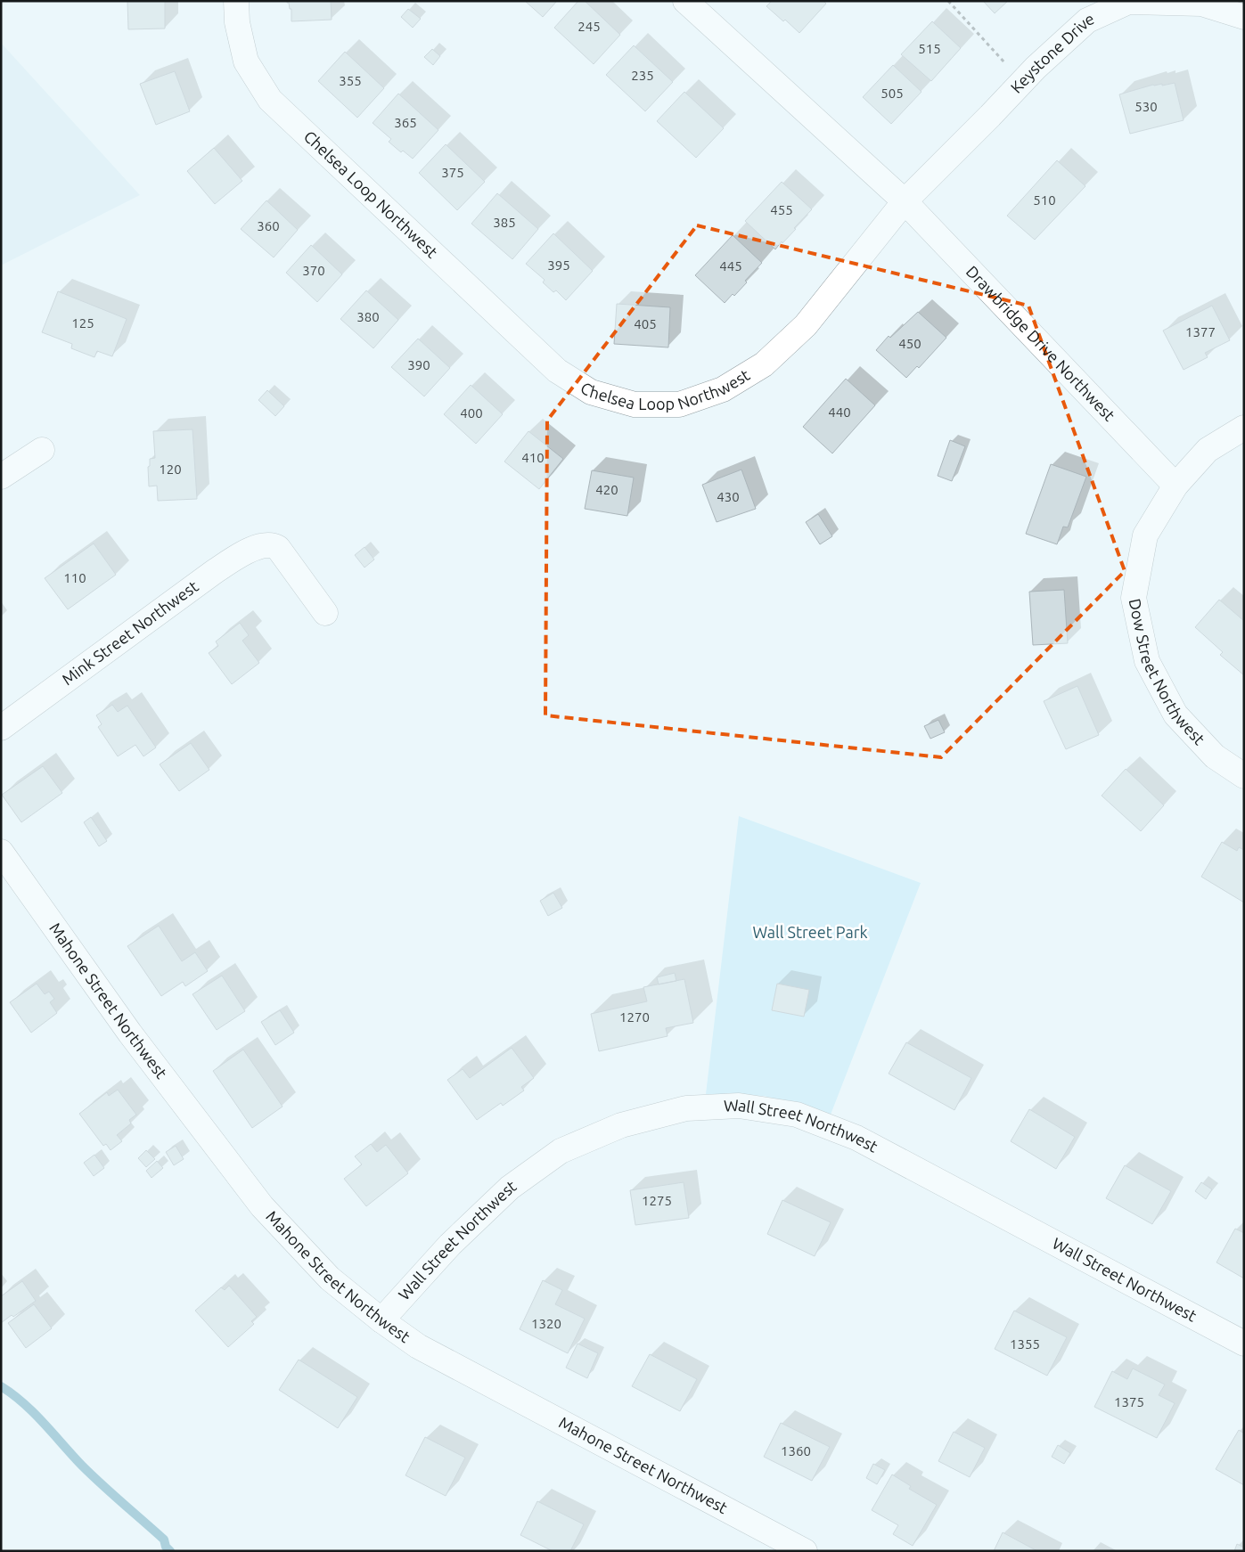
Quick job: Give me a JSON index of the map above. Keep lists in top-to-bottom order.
{
  "streets": {
    "street": [
      "Keystone Drive",
      "Chelsea Loop Northwest",
      "Drawbridge Drive Northwest",
      "Mink Street Northwest",
      "Dow Street Northwest",
      "Mahone Street Northwest",
      "Wall Street Northwest"
    ]
  },
  "crossings": [
    ["Keystone Drive", "Chelsea Loop Northwest"],
    ["Keystone Drive", "Drawbridge Drive Northwest"],
    ["Chelsea Loop Northwest", "Drawbridge Drive Northwest"],
    ["Drawbridge Drive Northwest", "Dow Street Northwest"],
    ["Mahone Street Northwest", "Wall Street Northwest"]
  ],
  "parks": ["Wall Street Park"],
  "house_numbers": [
    "245",
    "515",
    "235",
    "355",
    "505",
    "530",
    "365",
    "375",
    "510",
    "455",
    "385",
    "360",
    "395",
    "445",
    "370",
    "380",
    "125",
    "405",
    "1377",
    "450",
    "390",
    "440",
    "400",
    "410",
    "120",
    "420",
    "430",
    "110",
    "1270",
    "1275",
    "1320",
    "1355",
    "1375",
    "1360"
  ]
}
